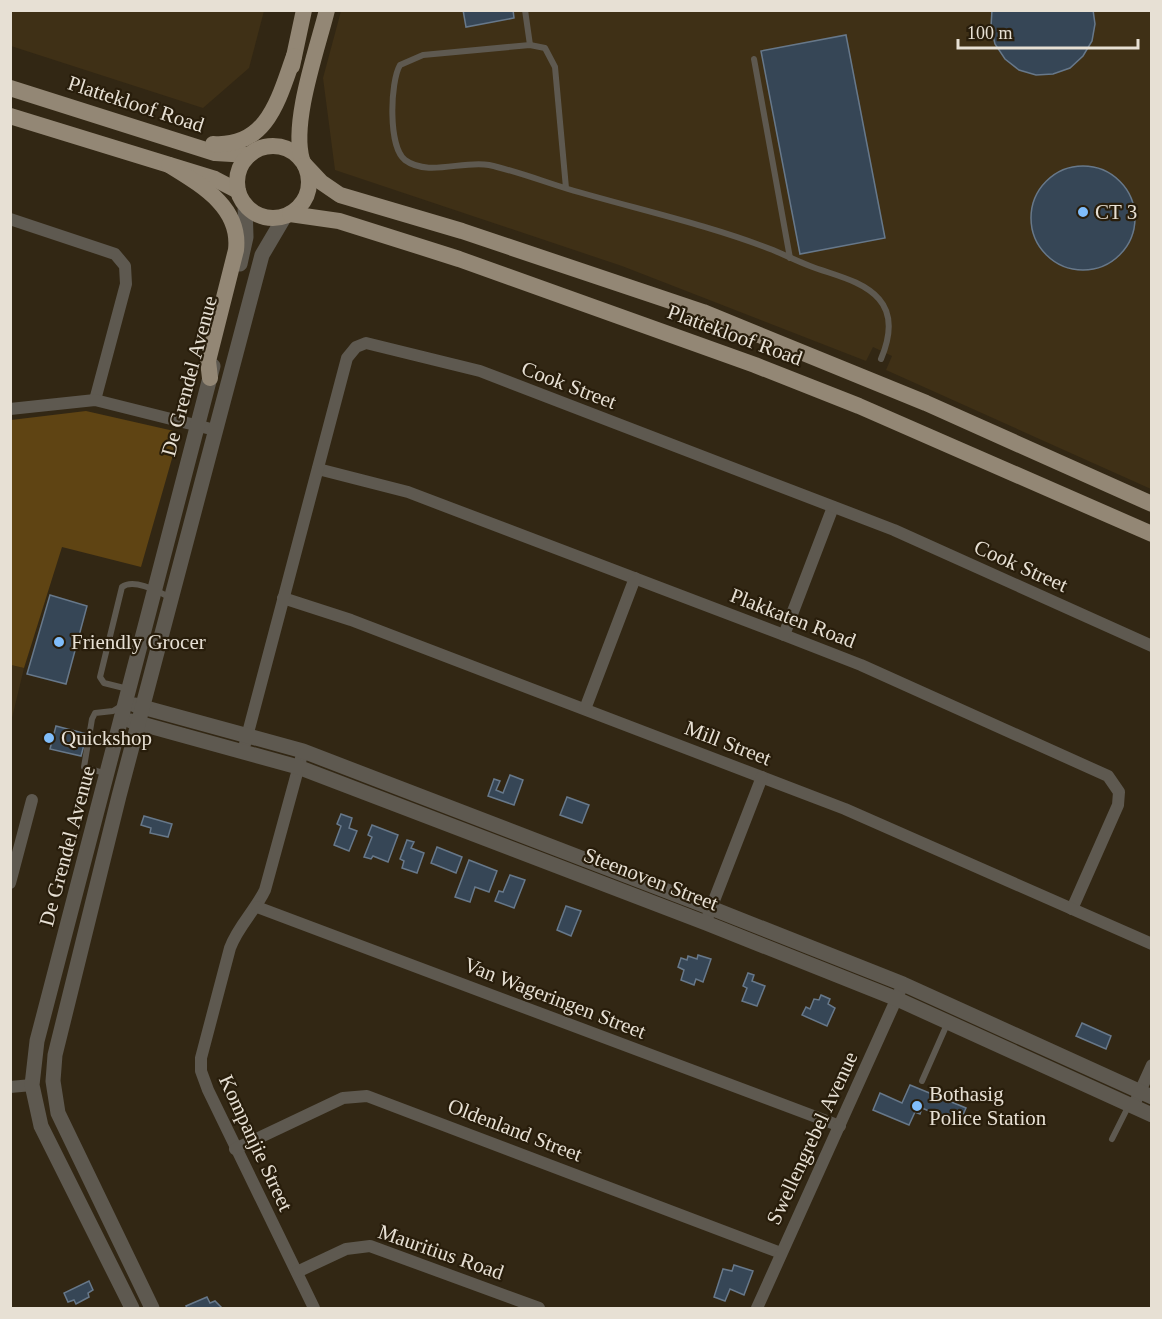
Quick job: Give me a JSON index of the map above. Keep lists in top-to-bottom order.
{
  "streets": {
    "main road": ["Plattekloof Road"],
    "street": [
      "De Grendel Avenue",
      "Cook Street",
      "Plakkaten Road",
      "Mill Street",
      "Steenoven Street",
      "Van Wageringen Street",
      "Oldenland Street",
      "Swellengrebel Avenue",
      "Kompanjie Street",
      "Mauritius Road"
    ]
  },
  "crossings": [
    ["Plattekloof Road", "De Grendel Avenue"],
    ["De Grendel Avenue", "Steenoven Street"],
    ["Cook Street", "Plakkaten Road"],
    ["Cook Street", "Mill Street"],
    ["Cook Street", "Steenoven Street"],
    ["Plakkaten Road", "Mill Street"],
    ["Steenoven Street", "Swellengrebel Avenue"],
    ["Steenoven Street", "Kompanjie Street"],
    ["Van Wageringen Street", "Swellengrebel Avenue"],
    ["Van Wageringen Street", "Kompanjie Street"],
    ["Oldenland Street", "Swellengrebel Avenue"],
    ["Oldenland Street", "Kompanjie Street"],
    ["Kompanjie Street", "Mauritius Road"]
  ],
  "places": [
    "CT 3",
    "Friendly Grocer",
    "Quickshop",
    "Bothasig Police Station"
  ],
  "scale_bar": "100 m"
}
